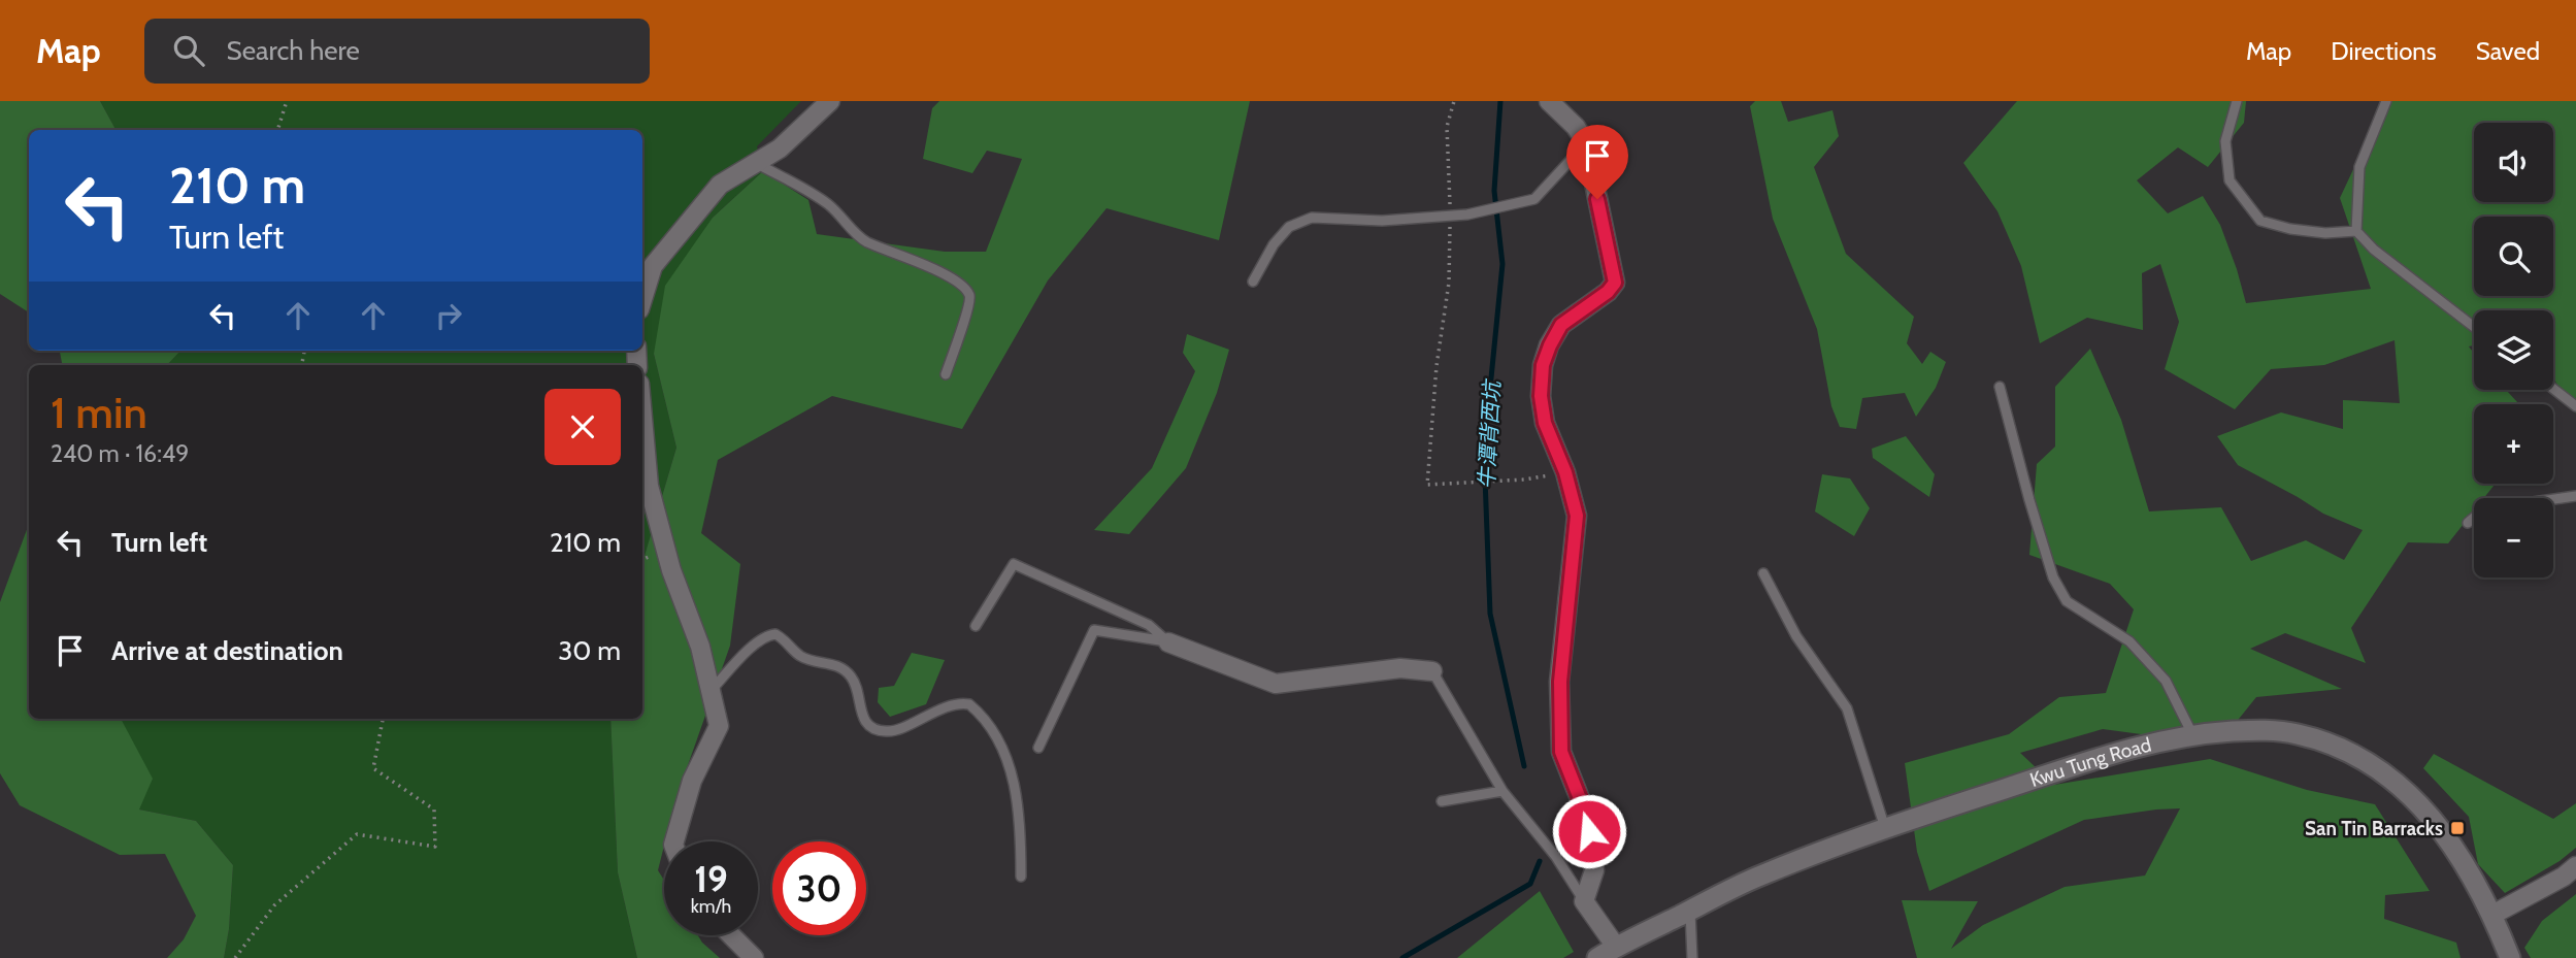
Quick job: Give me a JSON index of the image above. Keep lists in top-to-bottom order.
{
  "streets": {
    "street": ["Kwu Tung Road"]
  },
  "water": ["牛潭背西坑"],
  "places": {
    "transit": ["San Tin Barracks"]
  },
  "page": {
    "header": "Map",
    "search": "Search here",
    "nav": ["Map", "Directions", "Saved"],
    "map_buttons": ["+", "−"],
    "turn": ["210 m", "Turn left"],
    "heading": ["1 min", "240 m · 16:49"],
    "list": [
      {
        "name": "Turn left",
        "value": "210 m"
      },
      {
        "name": "Arrive at destination",
        "value": "30 m"
      }
    ],
    "speed": "19 km/h",
    "limit": "30"
  }
}
